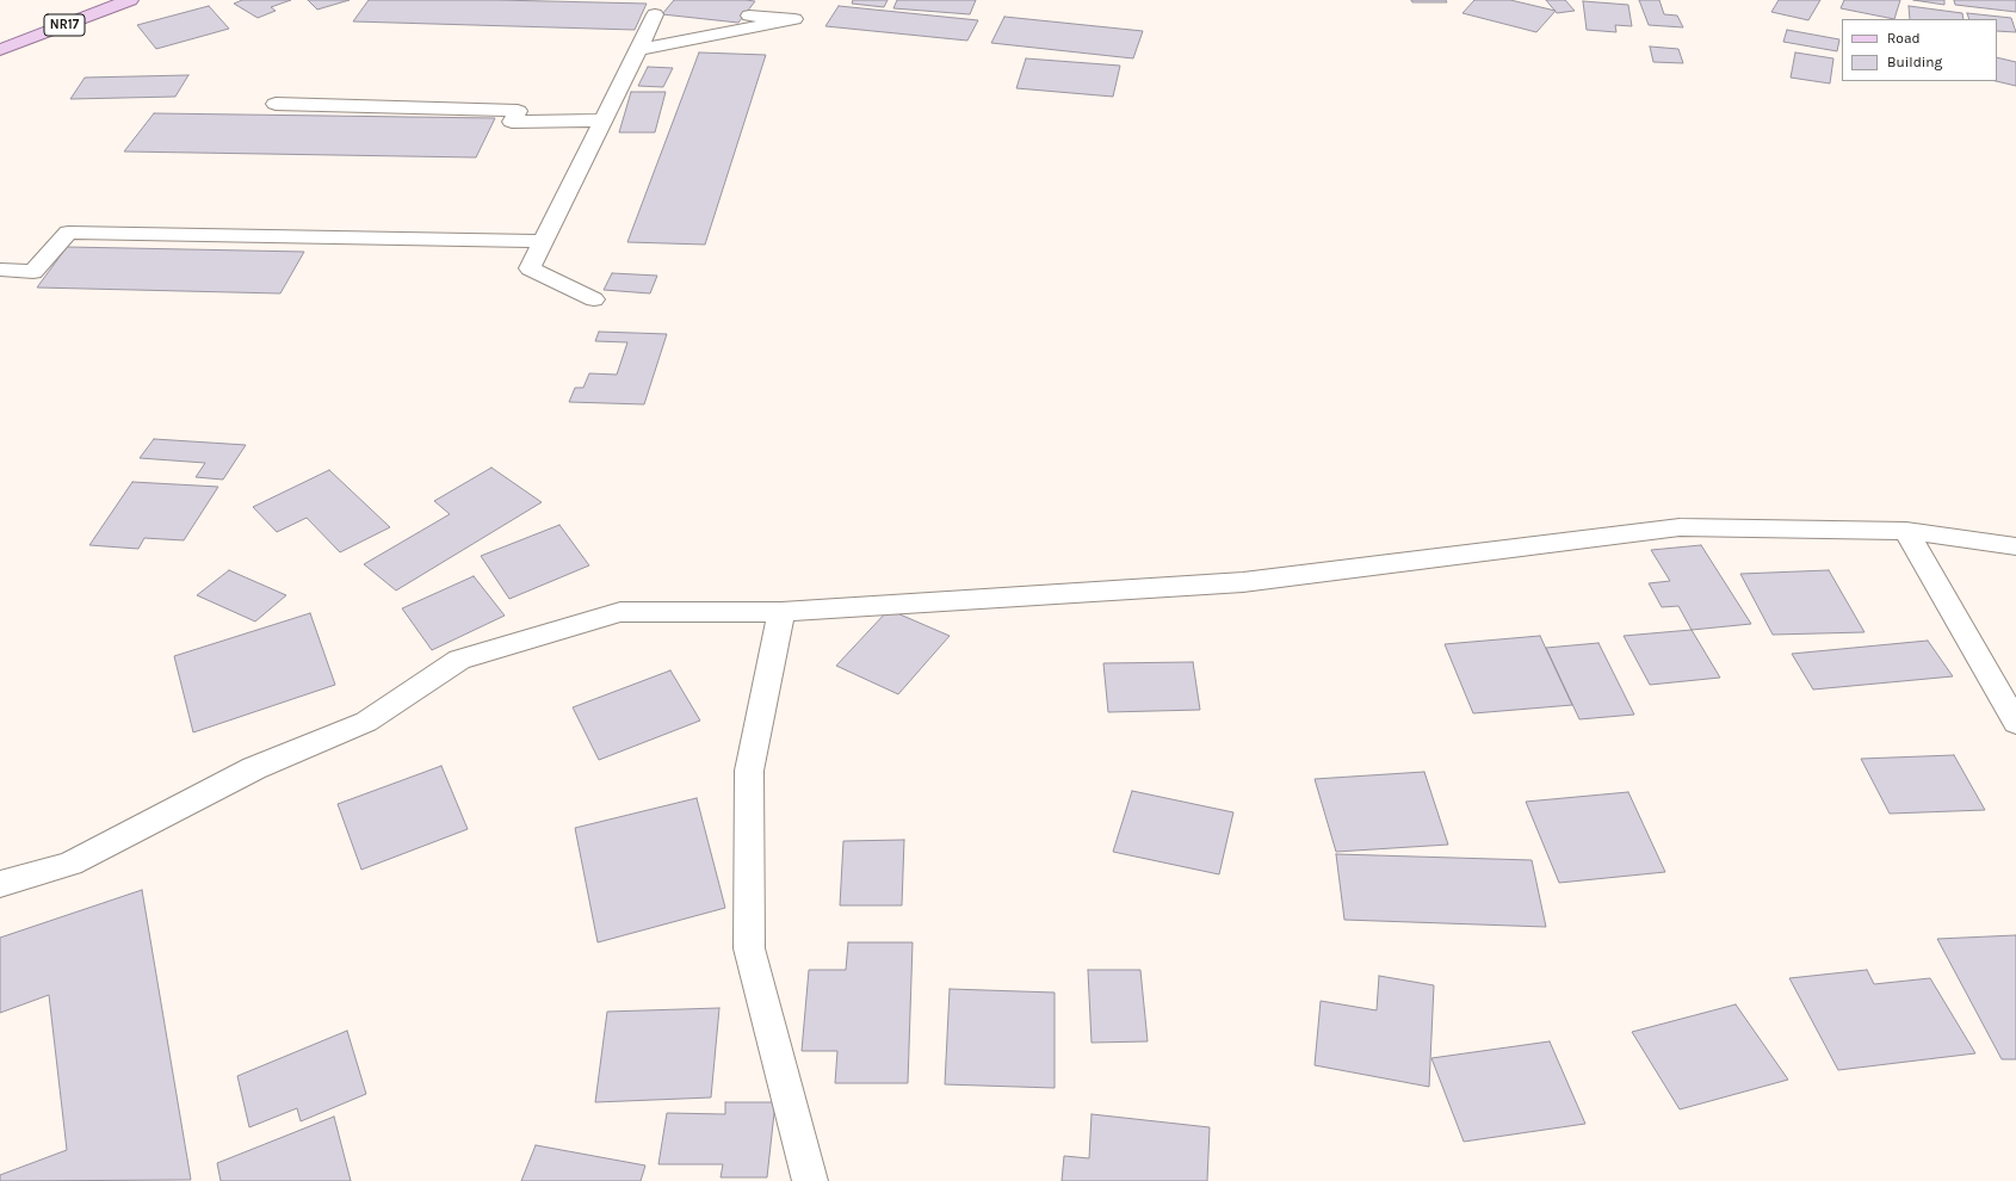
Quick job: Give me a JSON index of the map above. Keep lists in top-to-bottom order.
{
  "streets": {
    "main road": ["NR17"]
  },
  "legend": ["Road", "Building"]
}
